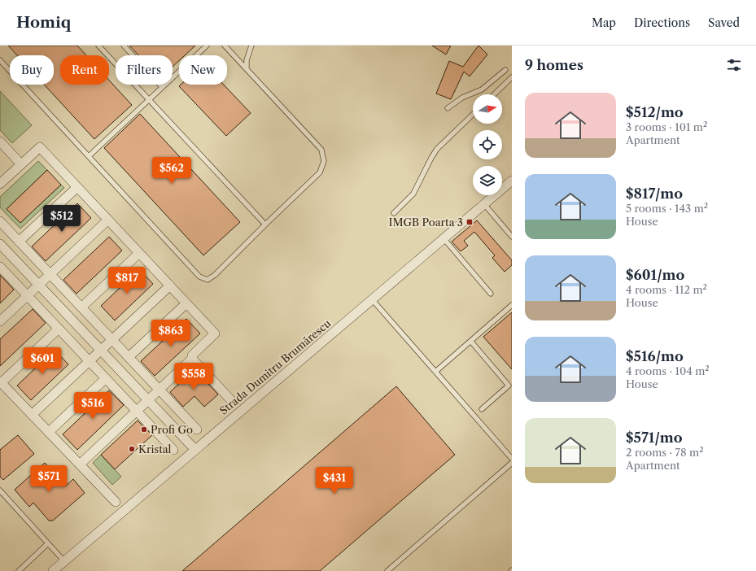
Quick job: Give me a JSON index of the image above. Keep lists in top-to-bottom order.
{
  "streets": {
    "street": ["Strada Dumitru Brumărescu"]
  },
  "places": {
    "transit": ["IMGB Poarta 3"],
    "other": ["Profi Go", "Kristal"]
  },
  "north": "right",
  "page": {
    "header": "Homiq",
    "nav": ["Map", "Directions", "Saved"],
    "heading": "9 homes",
    "chip": [
      "Buy",
      "Rent",
      "Filters",
      "New"
    ],
    "list": [
      {
        "name": "$512/mo",
        "note": "3 rooms · 101 m² · Apartment"
      },
      {
        "name": "$817/mo",
        "note": "5 rooms · 143 m² · House"
      },
      {
        "name": "$601/mo",
        "note": "4 rooms · 112 m² · House"
      },
      {
        "name": "$516/mo",
        "note": "4 rooms · 104 m² · House"
      },
      {
        "name": "$571/mo",
        "note": "2 rooms · 78 m² · Apartment"
      }
    ],
    "price": [
      "$562",
      "$512",
      "$817",
      "$863",
      "$601",
      "$558",
      "$516",
      "$571",
      "$431"
    ]
  }
}
